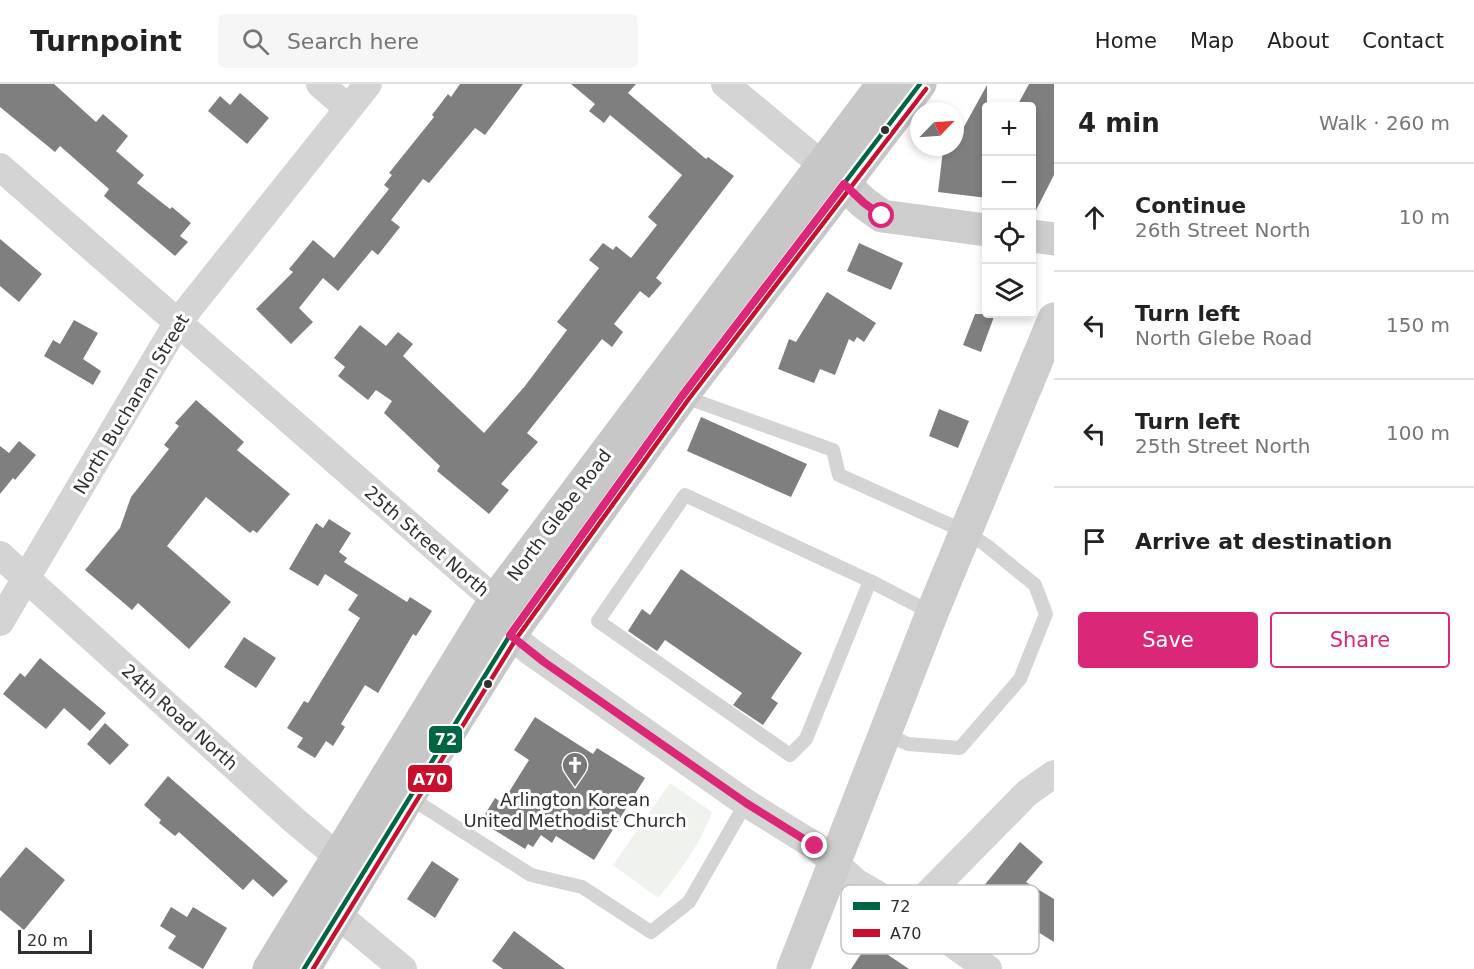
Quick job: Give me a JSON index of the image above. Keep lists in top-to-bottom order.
{
  "streets": {
    "main road": ["North Glebe Road"],
    "street": ["North Buchanan Street", "25th Street North", "24th Road North"]
  },
  "crossings": [
    ["North Buchanan Street", "25th Street North"],
    ["North Buchanan Street", "24th Road North"],
    ["North Glebe Road", "25th Street North"],
    ["North Glebe Road", "24th Road North"]
  ],
  "places": {
    "church": ["Arlington Korean United Methodist Church"]
  },
  "lines": ["transit line 72", "transit line A70"],
  "legend": ["72", "A70"],
  "scale_bar": "20 m",
  "north": "top right",
  "page": {
    "header": "Turnpoint",
    "search": "Search here",
    "nav": [
      "Home",
      "Map",
      "About",
      "Contact"
    ],
    "heading": ["4 min", "Walk · 260 m"],
    "map_buttons": ["+", "−"],
    "list": [
      ["Continue", "26th Street North", "10 m"],
      ["Turn left", "North Glebe Road", "150 m"],
      ["Turn left", "25th Street North", "100 m"],
      "Arrive at destination"
    ],
    "buttons": ["Save", "Share"],
    "scale": "20 m"
  }
}
